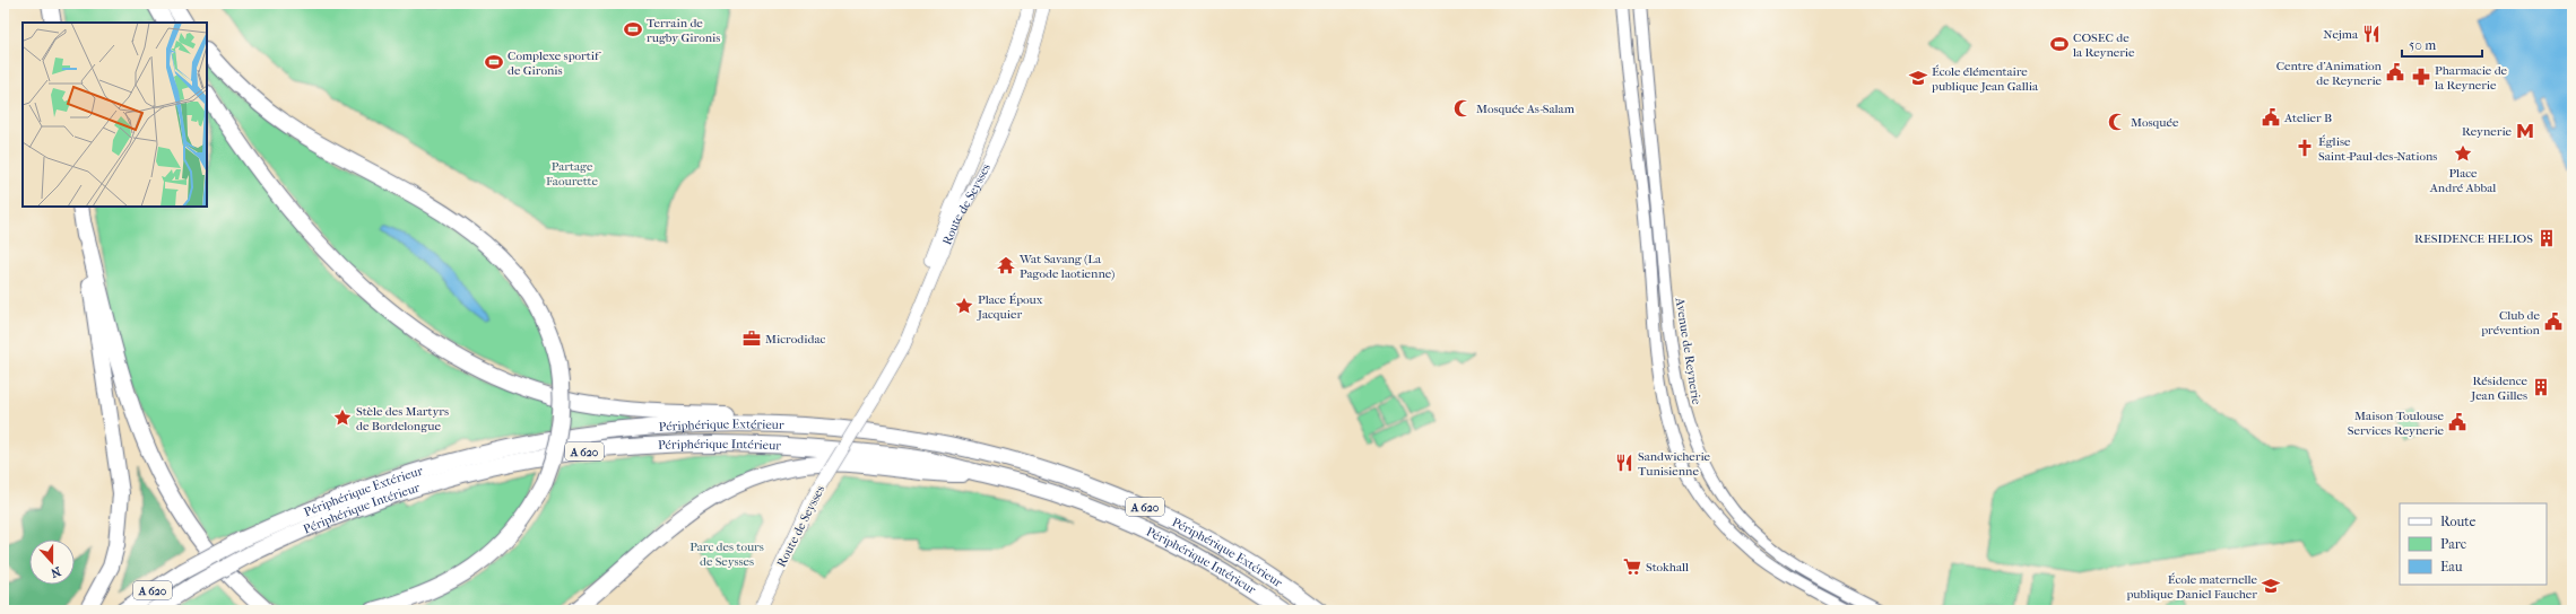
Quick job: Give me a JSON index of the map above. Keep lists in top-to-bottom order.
{
  "streets": {
    "highway": ["Périphérique Extérieur", "Périphérique Intérieur", "A 620"],
    "main road": ["Route de Seysses"],
    "street": ["Avenue de Reynerie"]
  },
  "parks": ["Partage Faourette", "Parc des tours de Seysses"],
  "places": {
    "sports": ["Terrain de rugby Gironis", "COSEC de la Reynerie", "Complexe sportif de Gironis"],
    "restaurant": ["Nejma", "Sandwicherie Tunisienne"],
    "public building": [
      "Centre d'Animation de Reynerie",
      "Atelier B",
      "Club de prévention",
      "Maison Toulouse Services Reynerie"
    ],
    "pharmacy": ["Pharmacie de la Reynerie"],
    "school or university": ["École élémentaire publique Jean Gallia", "École maternelle publique Daniel Faucher"],
    "mosque": ["Mosquée As-Salam", "Mosquée"],
    "metro station": ["Reynerie"],
    "church": ["Église Saint-Paul-des-Nations"],
    "place": ["Place André Abbal", "Place Époux Jacquier", "Stèle des Martyrs de Bordelongue"],
    "building": ["RESIDENCE HELIOS", "Résidence Jean Gilles"],
    "temple": ["Wat Savang (La Pagode laotienne)"],
    "office": ["Microdidac"],
    "supermarket": ["Stokhall"]
  },
  "legend": ["Route", "Parc", "Eau"],
  "scale_bar": "50 m",
  "north": "bottom"
}
